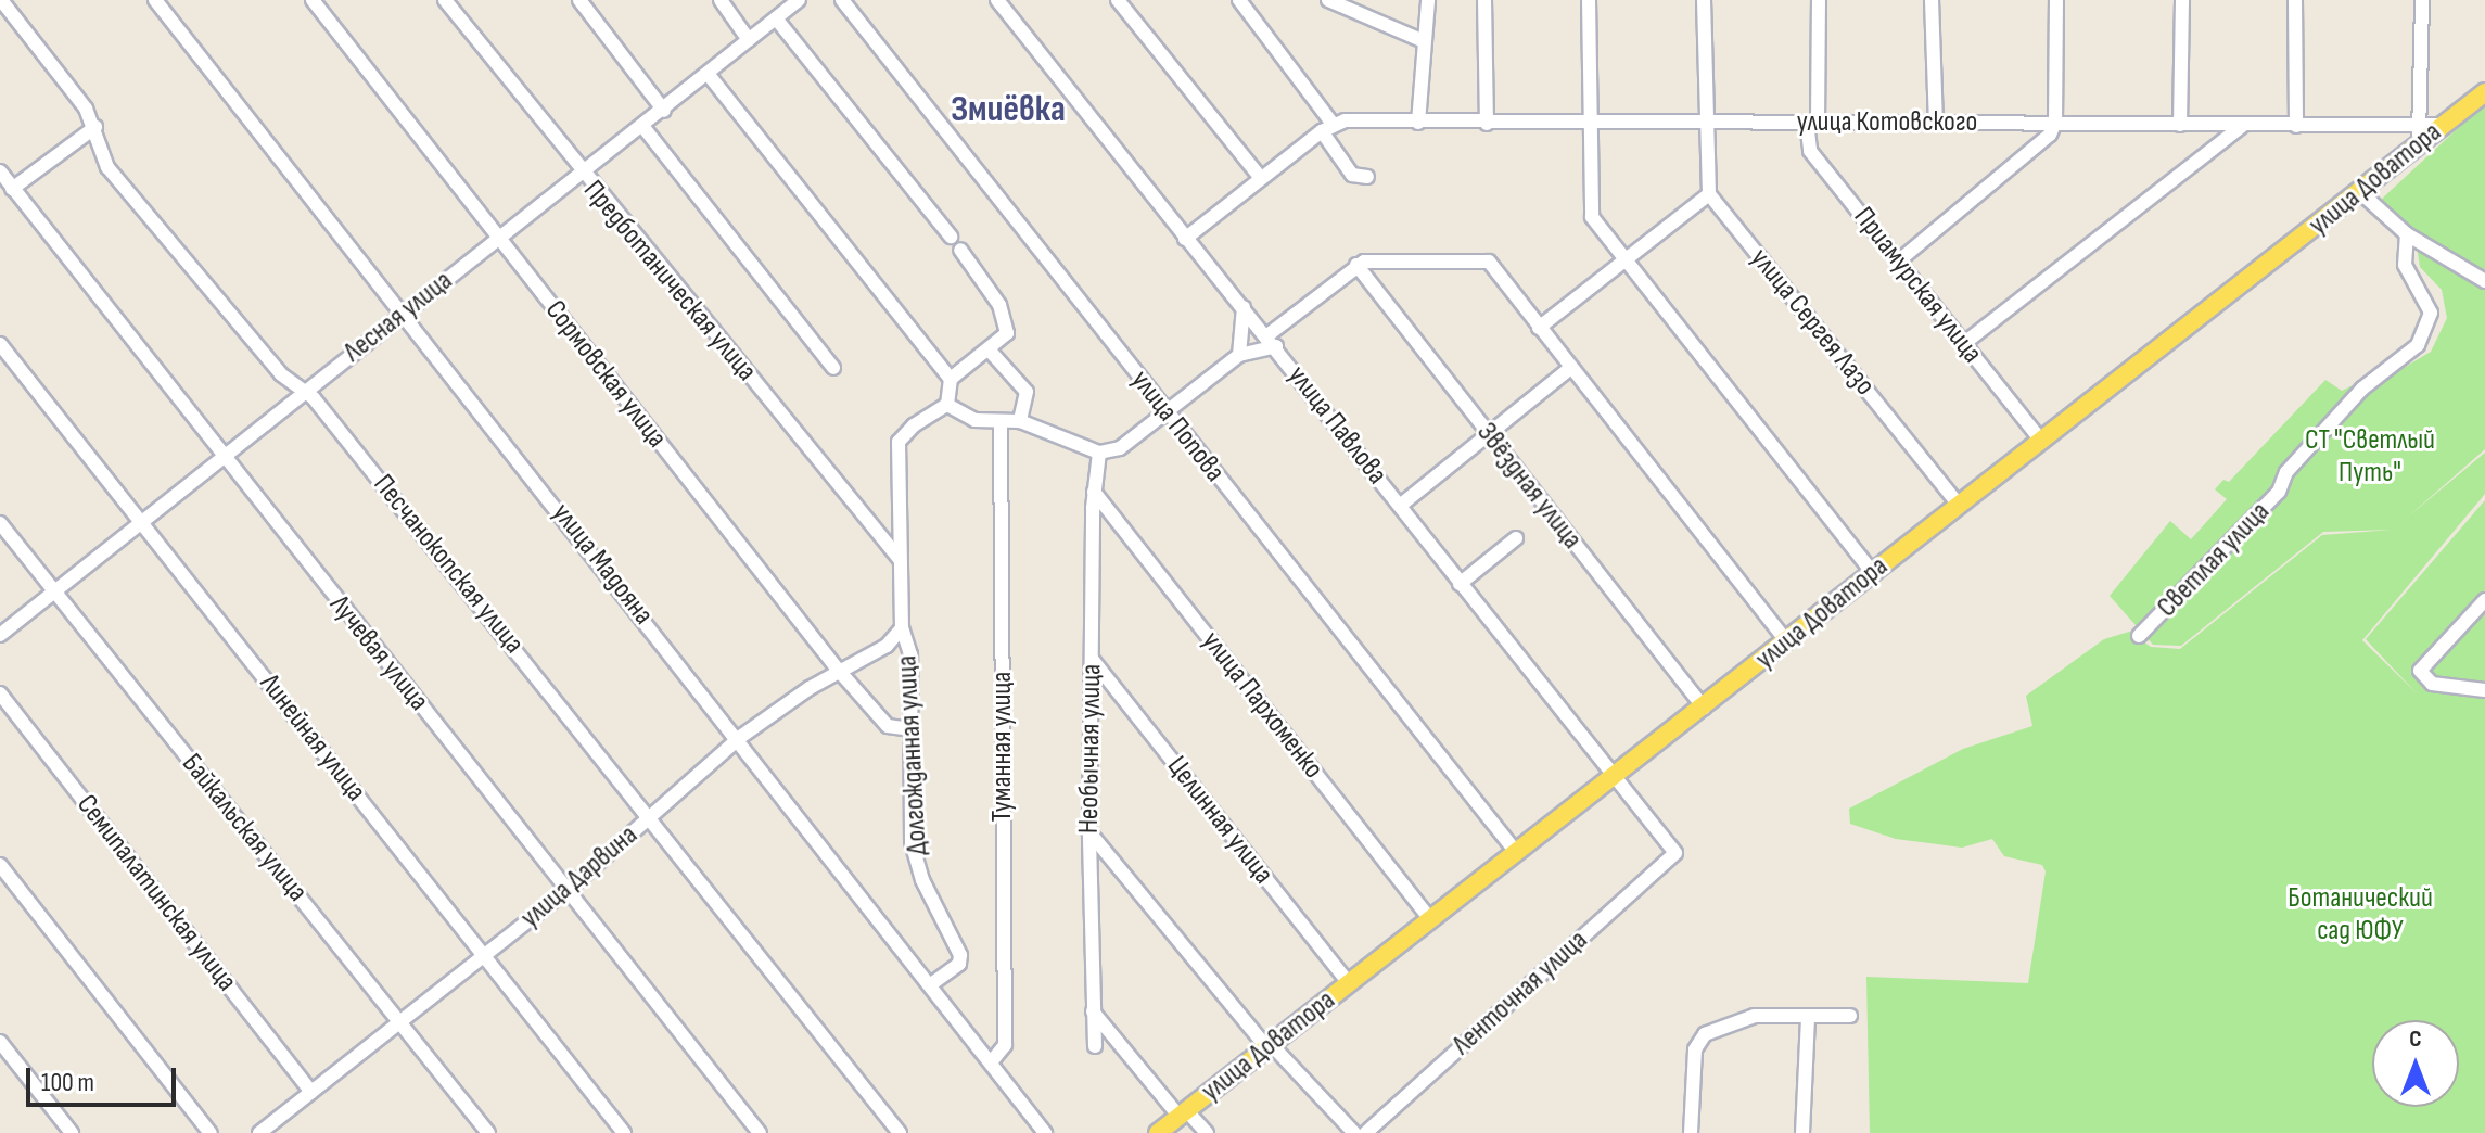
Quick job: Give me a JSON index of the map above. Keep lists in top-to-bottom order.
{
  "streets": {
    "main road": ["улица Доватора"],
    "street": [
      "улица Котовского",
      "Предботаническая улица",
      "Приамурская улица",
      "Лесная улица",
      "улица Сергея Лазо",
      "Сормовская улица",
      "улица Павлова",
      "улица Попова",
      "Звёздная улица",
      "Светлая улица",
      "Песчанокопская улица",
      "улица Мадояна",
      "Лучевая улица",
      "улица Пархоменко",
      "Линейная улица",
      "Туманная улица",
      "Необычная улица",
      "Долгожданная улица",
      "Целинная улица",
      "Байкальская улица",
      "улица Дарвина",
      "Семипалатинская улица",
      "Ленточная улица"
    ]
  },
  "crossings": [
    ["улица Котовского", "улица Доватора"],
    ["улица Котовского", "Приамурская улица"],
    ["улица Доватора", "Приамурская улица"],
    ["улица Доватора", "улица Сергея Лазо"],
    ["улица Доватора", "улица Павлова"],
    ["улица Доватора", "улица Попова"],
    ["улица Доватора", "Звёздная улица"],
    ["улица Доватора", "улица Пархоменко"],
    ["улица Доватора", "Целинная улица"],
    ["Предботаническая улица", "Лесная улица"],
    ["Предботаническая улица", "Долгожданная улица"],
    ["Лесная улица", "Сормовская улица"],
    ["Лесная улица", "Песчанокопская улица"],
    ["Лесная улица", "улица Мадояна"],
    ["Лесная улица", "Лучевая улица"],
    ["Лесная улица", "Линейная улица"],
    ["Лесная улица", "Байкальская улица"],
    ["Сормовская улица", "Долгожданная улица"],
    ["Сормовская улица", "улица Дарвина"],
    ["улица Павлова", "Ленточная улица"],
    ["Песчанокопская улица", "улица Дарвина"],
    ["улица Мадояна", "Туманная улица"],
    ["улица Мадояна", "Долгожданная улица"],
    ["улица Мадояна", "улица Дарвина"],
    ["Лучевая улица", "улица Дарвина"],
    ["улица Пархоменко", "Необычная улица"],
    ["Линейная улица", "улица Дарвина"],
    ["Туманная улица", "Долгожданная улица"],
    ["Необычная улица", "Целинная улица"],
    ["Долгожданная улица", "улица Дарвина"],
    ["Байкальская улица", "улица Дарвина"],
    ["улица Дарвина", "Семипалатинская улица"]
  ],
  "districts": ["Змиёвка"],
  "parks": ["СТ \"Светлый Путь\"", "Ботанический сад ЮФУ"],
  "scale_bar": "100 m",
  "north": "top"
}
